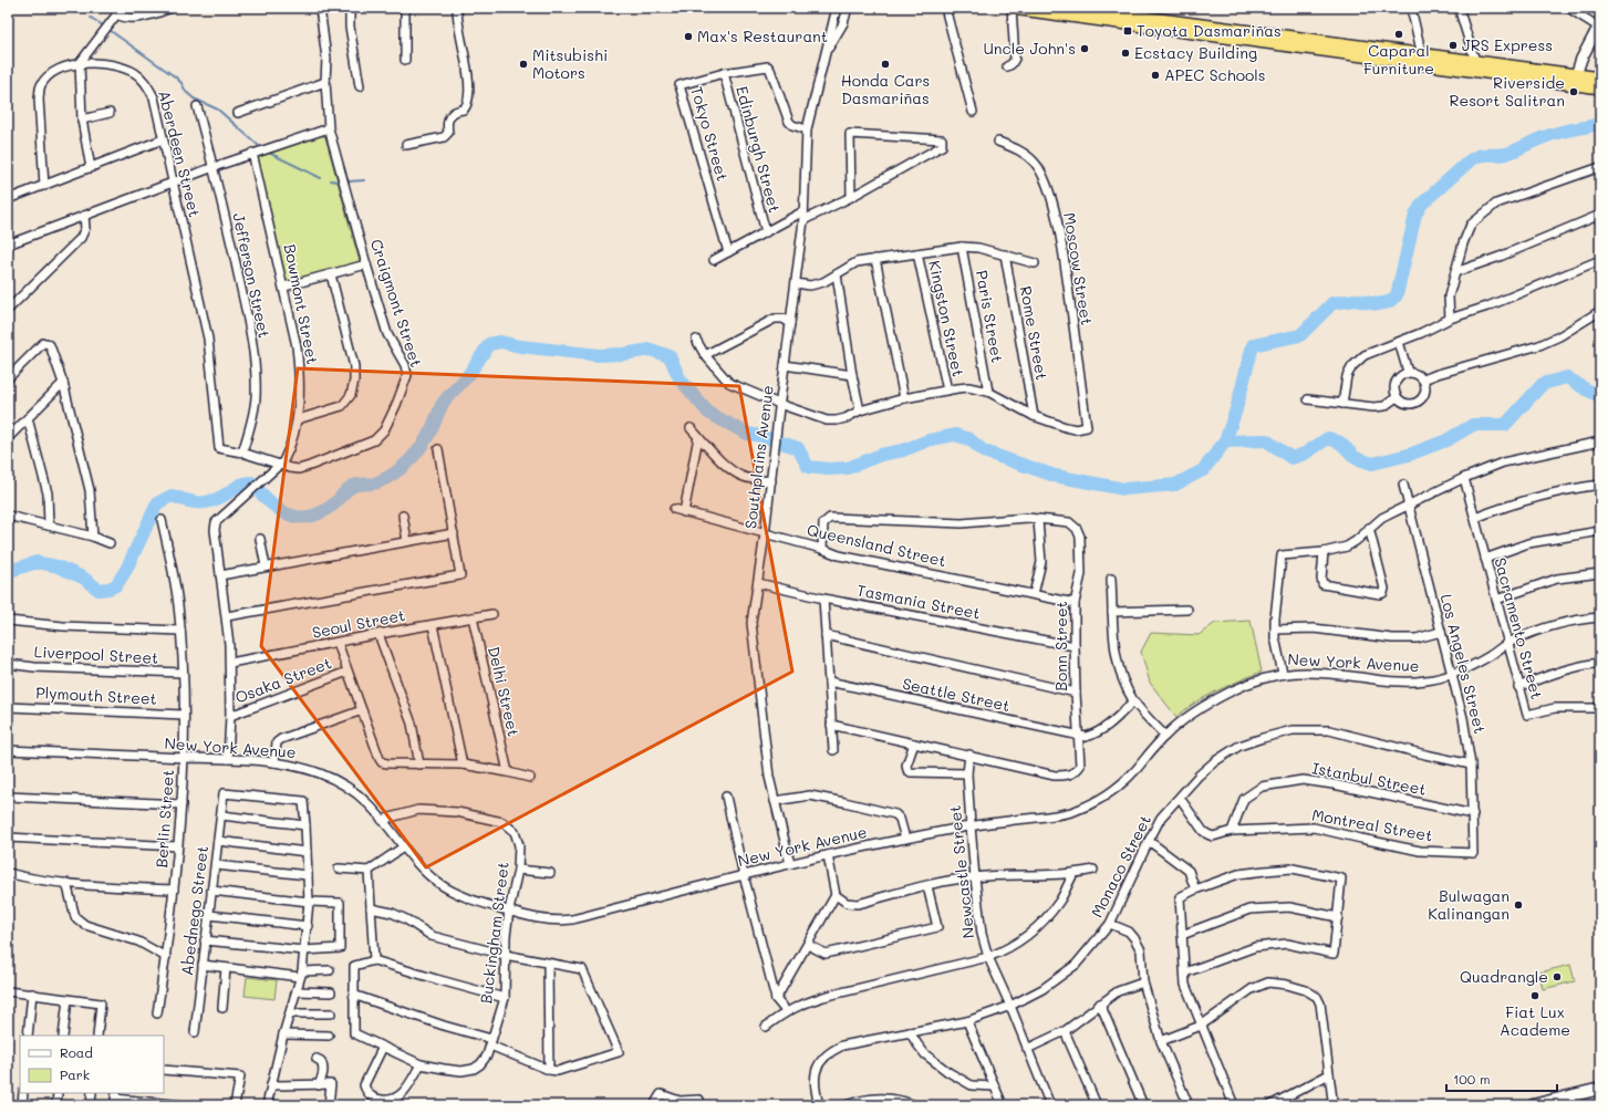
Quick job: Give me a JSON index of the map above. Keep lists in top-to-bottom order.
{
  "streets": {
    "street": [
      "Tokyo Street",
      "Edinburgh Street",
      "Aberdeen Street",
      "Moscow Street",
      "Jefferson Street",
      "Craigmont Street",
      "Bowmont Street",
      "Paris Street",
      "Kingston Street",
      "Rome Street",
      "Southplains Avenue",
      "Queensland Street",
      "Tasmania Street",
      "Seoul Street",
      "Sacramento Street",
      "Bonn Street",
      "Liverpool Street",
      "New York Avenue",
      "Los Angeles Street",
      "Osaka Street",
      "Delhi Street",
      "Seattle Street",
      "Plymouth Street",
      "Istanbul Street",
      "Berlin Street",
      "Montreal Street",
      "Monaco Street",
      "Newcastle Street",
      "Abednego Street",
      "Buckingham Street"
    ]
  },
  "crossings": [
    ["Tokyo Street", "Edinburgh Street"],
    ["Tokyo Street", "Southplains Avenue"],
    ["Aberdeen Street", "Craigmont Street"],
    ["Moscow Street", "Rome Street"],
    ["Jefferson Street", "Craigmont Street"],
    ["Craigmont Street", "Bowmont Street"],
    ["Bowmont Street", "Seoul Street"],
    ["Bowmont Street", "New York Avenue"],
    ["Bowmont Street", "Osaka Street"],
    ["Southplains Avenue", "Queensland Street"],
    ["Southplains Avenue", "Tasmania Street"],
    ["Southplains Avenue", "New York Avenue"],
    ["Queensland Street", "Bonn Street"],
    ["Tasmania Street", "Bonn Street"],
    ["Seoul Street", "Delhi Street"],
    ["Sacramento Street", "New York Avenue"],
    ["Bonn Street", "Seattle Street"],
    ["Bonn Street", "Newcastle Street"],
    ["Liverpool Street", "Berlin Street"],
    ["New York Avenue", "Los Angeles Street"],
    ["New York Avenue", "Berlin Street"],
    ["New York Avenue", "Newcastle Street"],
    ["New York Avenue", "Buckingham Street"],
    ["Los Angeles Street", "Istanbul Street"],
    ["Los Angeles Street", "Montreal Street"],
    ["Los Angeles Street", "Monaco Street"],
    ["Plymouth Street", "Berlin Street"],
    ["Istanbul Street", "Montreal Street"],
    ["Montreal Street", "Monaco Street"],
    ["Monaco Street", "Newcastle Street"]
  ],
  "places": {
    "transit": ["Toyota Dasmariñas"],
    "other": [
      "Caparal Furniture",
      "Max's Restaurant",
      "JRS Express",
      "Uncle John's",
      "Ecstacy Building",
      "Mitsubishi Motors",
      "Honda Cars Dasmariñas",
      "APEC Schools",
      "Riverside Resort Salitran",
      "Bulwagan Kalinangan",
      "Quadrangle",
      "Fiat Lux Academe"
    ]
  },
  "legend": ["Road", "Park"],
  "scale_bar": "100 m"
}
